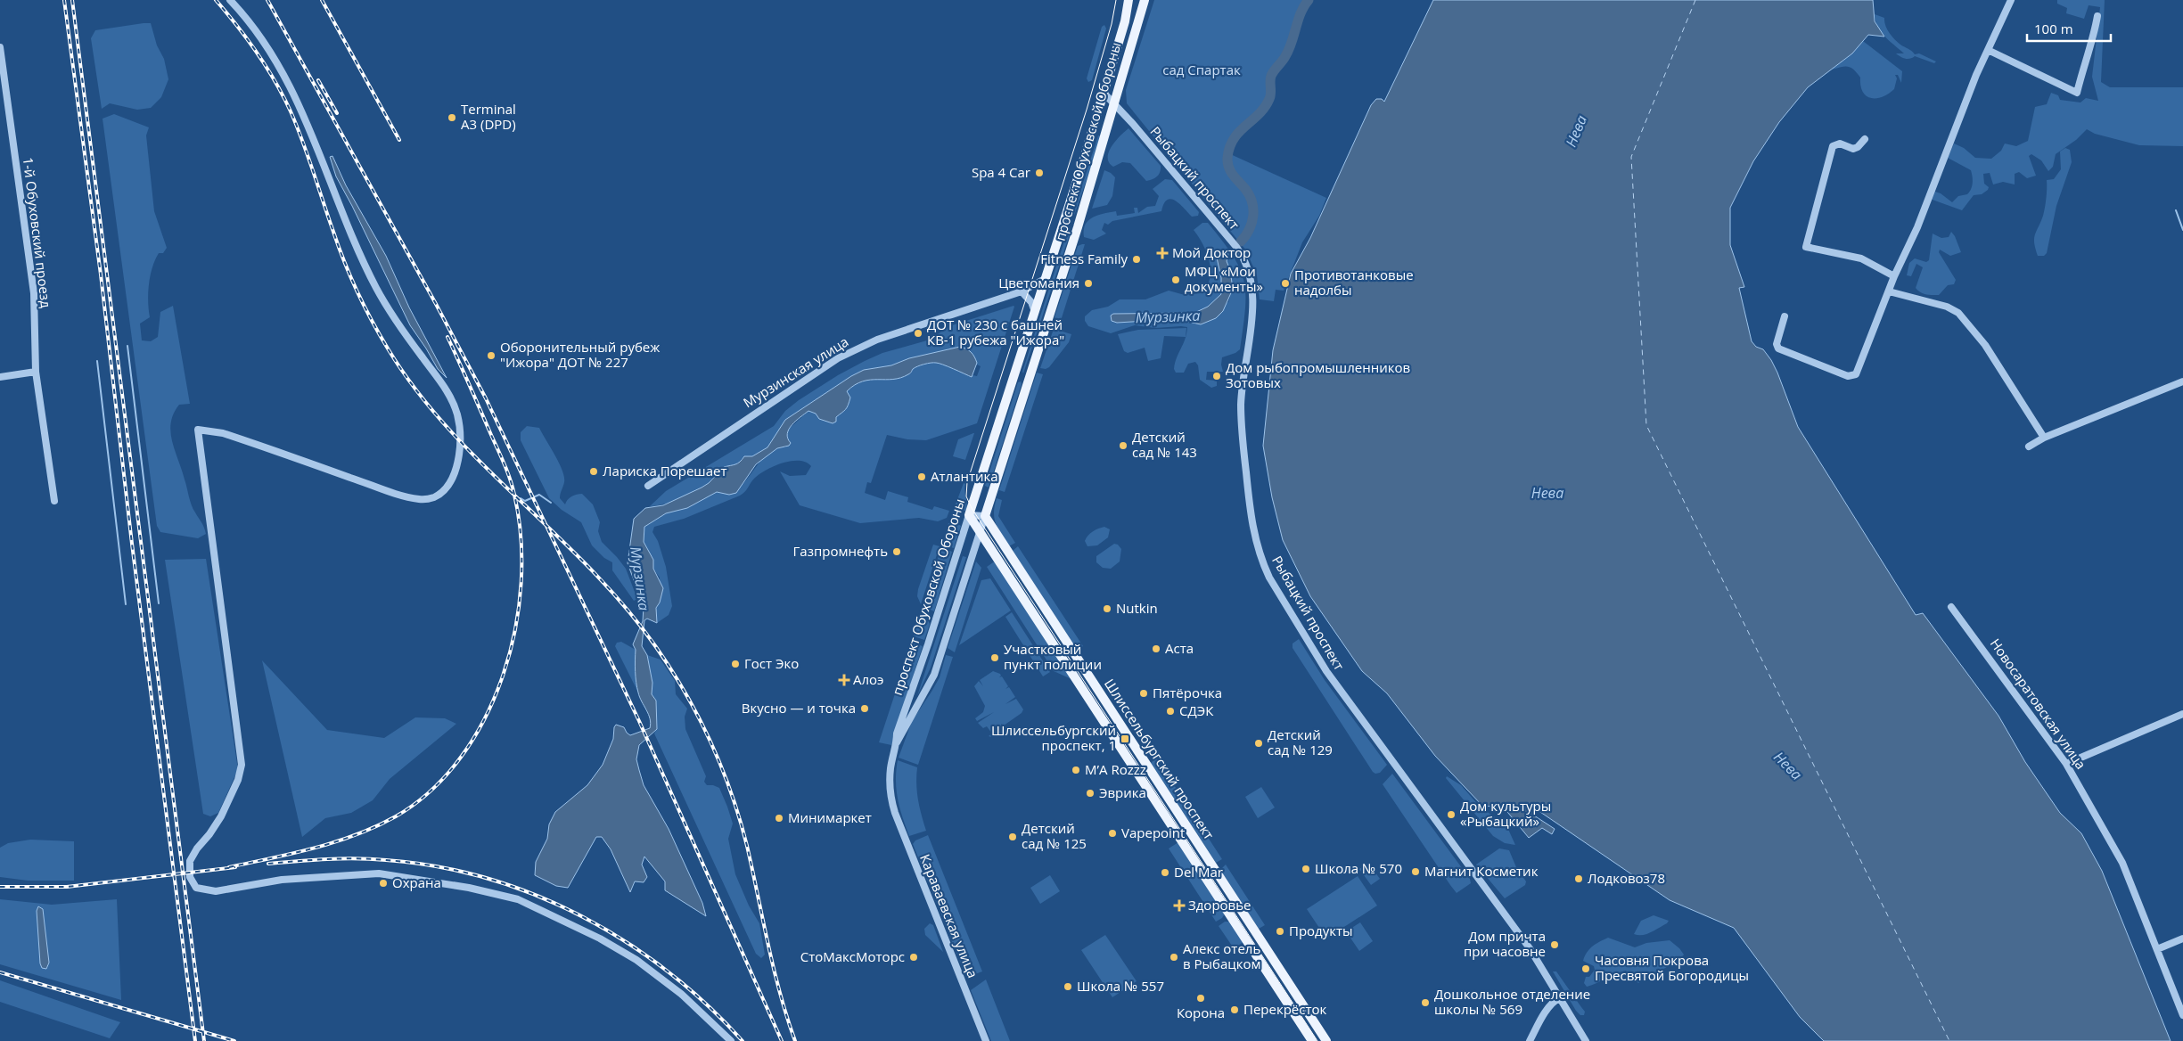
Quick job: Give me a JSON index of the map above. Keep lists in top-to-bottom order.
{
  "streets": {
    "main road": ["проспект Обуховской Обороны", "Шлиссельбургский проспект"],
    "street": [
      "Рыбацкий проспект",
      "1-й Обуховский проезд",
      "Мурзинская улица",
      "Новосаратовская улица",
      "Караваевская улица"
    ]
  },
  "crossings": [
    ["проспект Обуховской Обороны", "Рыбацкий проспект"],
    ["проспект Обуховской Обороны", "Мурзинская улица"],
    ["проспект Обуховской Обороны", "Шлиссельбургский проспект"],
    ["проспект Обуховской Обороны", "Караваевская улица"]
  ],
  "water": ["Нева", "Мурзинка"],
  "parks": ["сад Спартак"],
  "places": {
    "other": [
      "Terminal A3 (DPD)",
      "Spa 4 Car",
      "Fitness Family",
      "МФЦ «Мои документы»",
      "Цветомания",
      "Противотанковые надолбы",
      "ДОТ № 230 с башней КВ-1 рубежа \"Ижора\"",
      "Оборонительный рубеж \"Ижора\" ДОТ № 227",
      "Дом рыбопромышленников Зотовых",
      "Детский сад № 143",
      "Лариска Порешает",
      "Атлантика",
      "Газпромнефть",
      "Nutkin",
      "Аста",
      "Участковый пункт полиции",
      "Гост Эко",
      "Пятёрочка",
      "Вкусно — и точка",
      "СДЭК",
      "Детский сад № 129",
      "М’А Rozzz",
      "Эврика",
      "Дом культуры «Рыбацкий»",
      "Минимаркет",
      "Vapepoint",
      "Детский сад № 125",
      "Школа № 570",
      "Магнит Косметик",
      "Del Mar",
      "Лодковоз78",
      "Охрана",
      "Продукты",
      "Дом причта при часовне",
      "СтоМаксМоторс",
      "Алекс отель в Рыбацком",
      "Часовня Покрова Пресвятой Богородицы",
      "Школа № 557",
      "Корона",
      "Дошкольное отделение школы № 569",
      "Перекрёсток"
    ],
    "health": ["Мой Доктор", "Алоэ", "Здоровье"],
    "transit": ["Шлиссельбургский проспект, 1"]
  },
  "scale_bar": "100 m"
}
